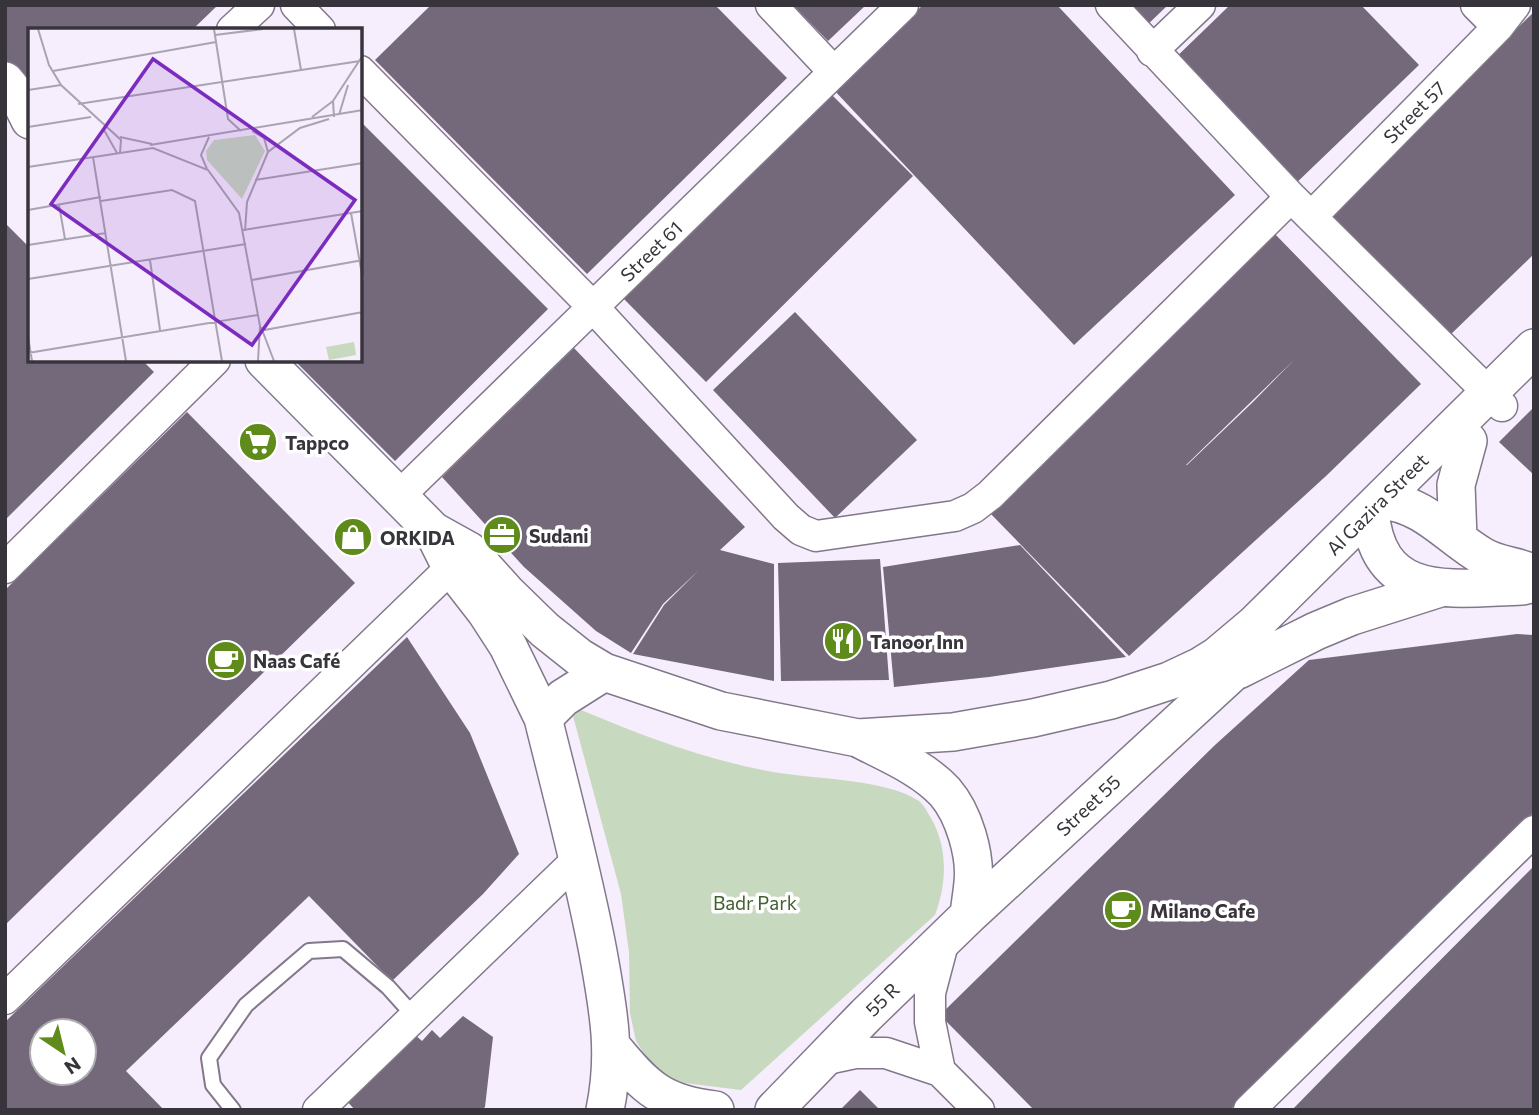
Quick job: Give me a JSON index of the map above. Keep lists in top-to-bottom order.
{
  "streets": {
    "street": [
      "Street 57",
      "Street 61",
      "Al Gazira Street",
      "Street 55",
      "55 R"
    ]
  },
  "crossings": [
    ["Street 57", "Street 61"],
    ["Street 55", "55 R"]
  ],
  "parks": ["Badr Park"],
  "places": {
    "supermarket": ["Tappco"],
    "office": ["Sudani"],
    "shop": ["ORKIDA"],
    "restaurant": ["Tanoor Inn"],
    "cafe": ["Naas Café", "Milano Cafe"]
  },
  "north": "bottom right"
}
